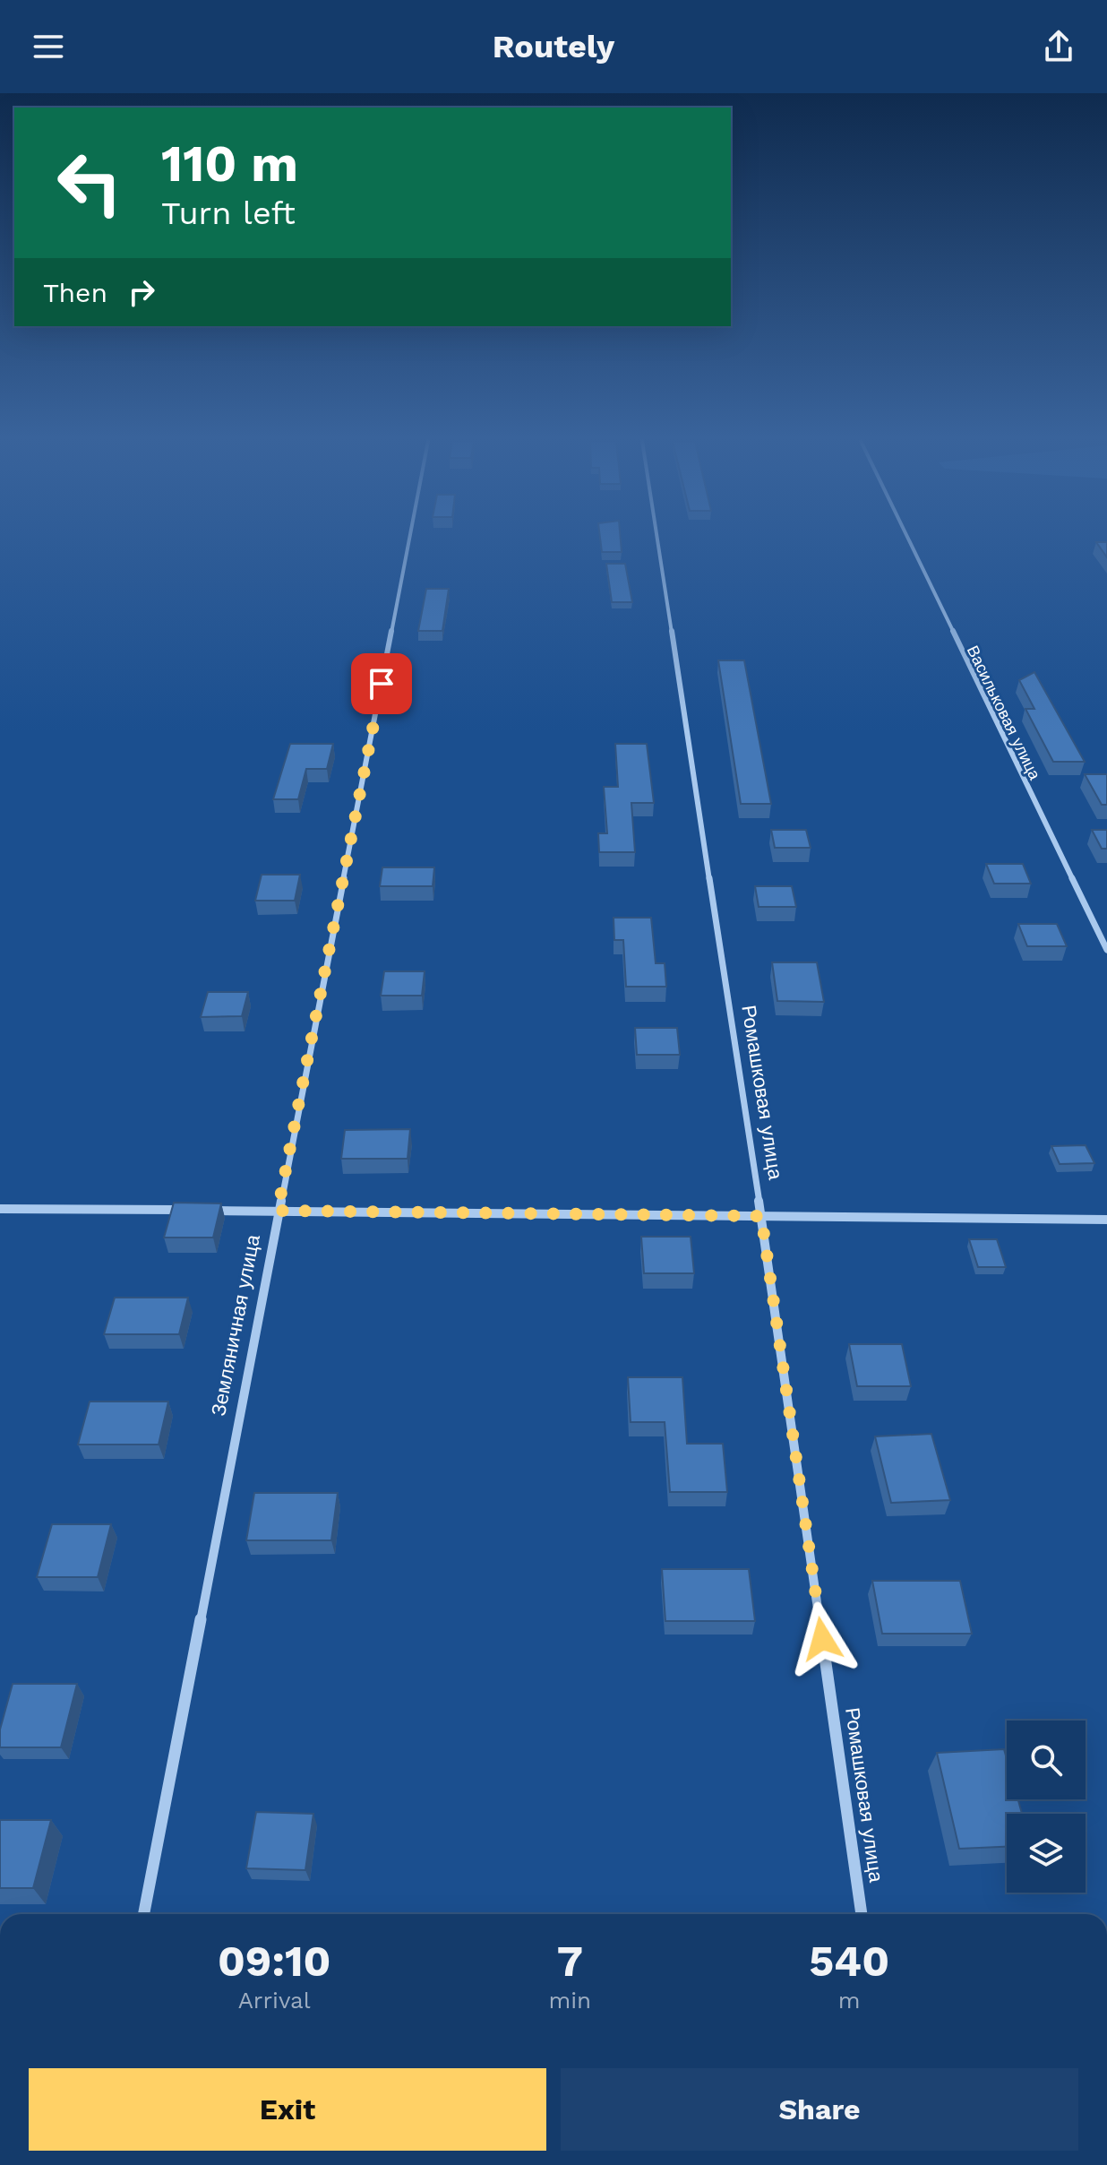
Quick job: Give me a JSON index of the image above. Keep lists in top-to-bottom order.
{
  "streets": {
    "street": ["Васильковая улица", "Ромашковая улица", "Земляничная улица"]
  },
  "page": {
    "header": "Routely",
    "turn": ["110 m", "Turn left"],
    "then": "Then",
    "eta": [
      "09:10",
      "Arrival",
      "7",
      "min",
      "540",
      "m"
    ],
    "buttons": ["Exit", "Share"]
  }
}
